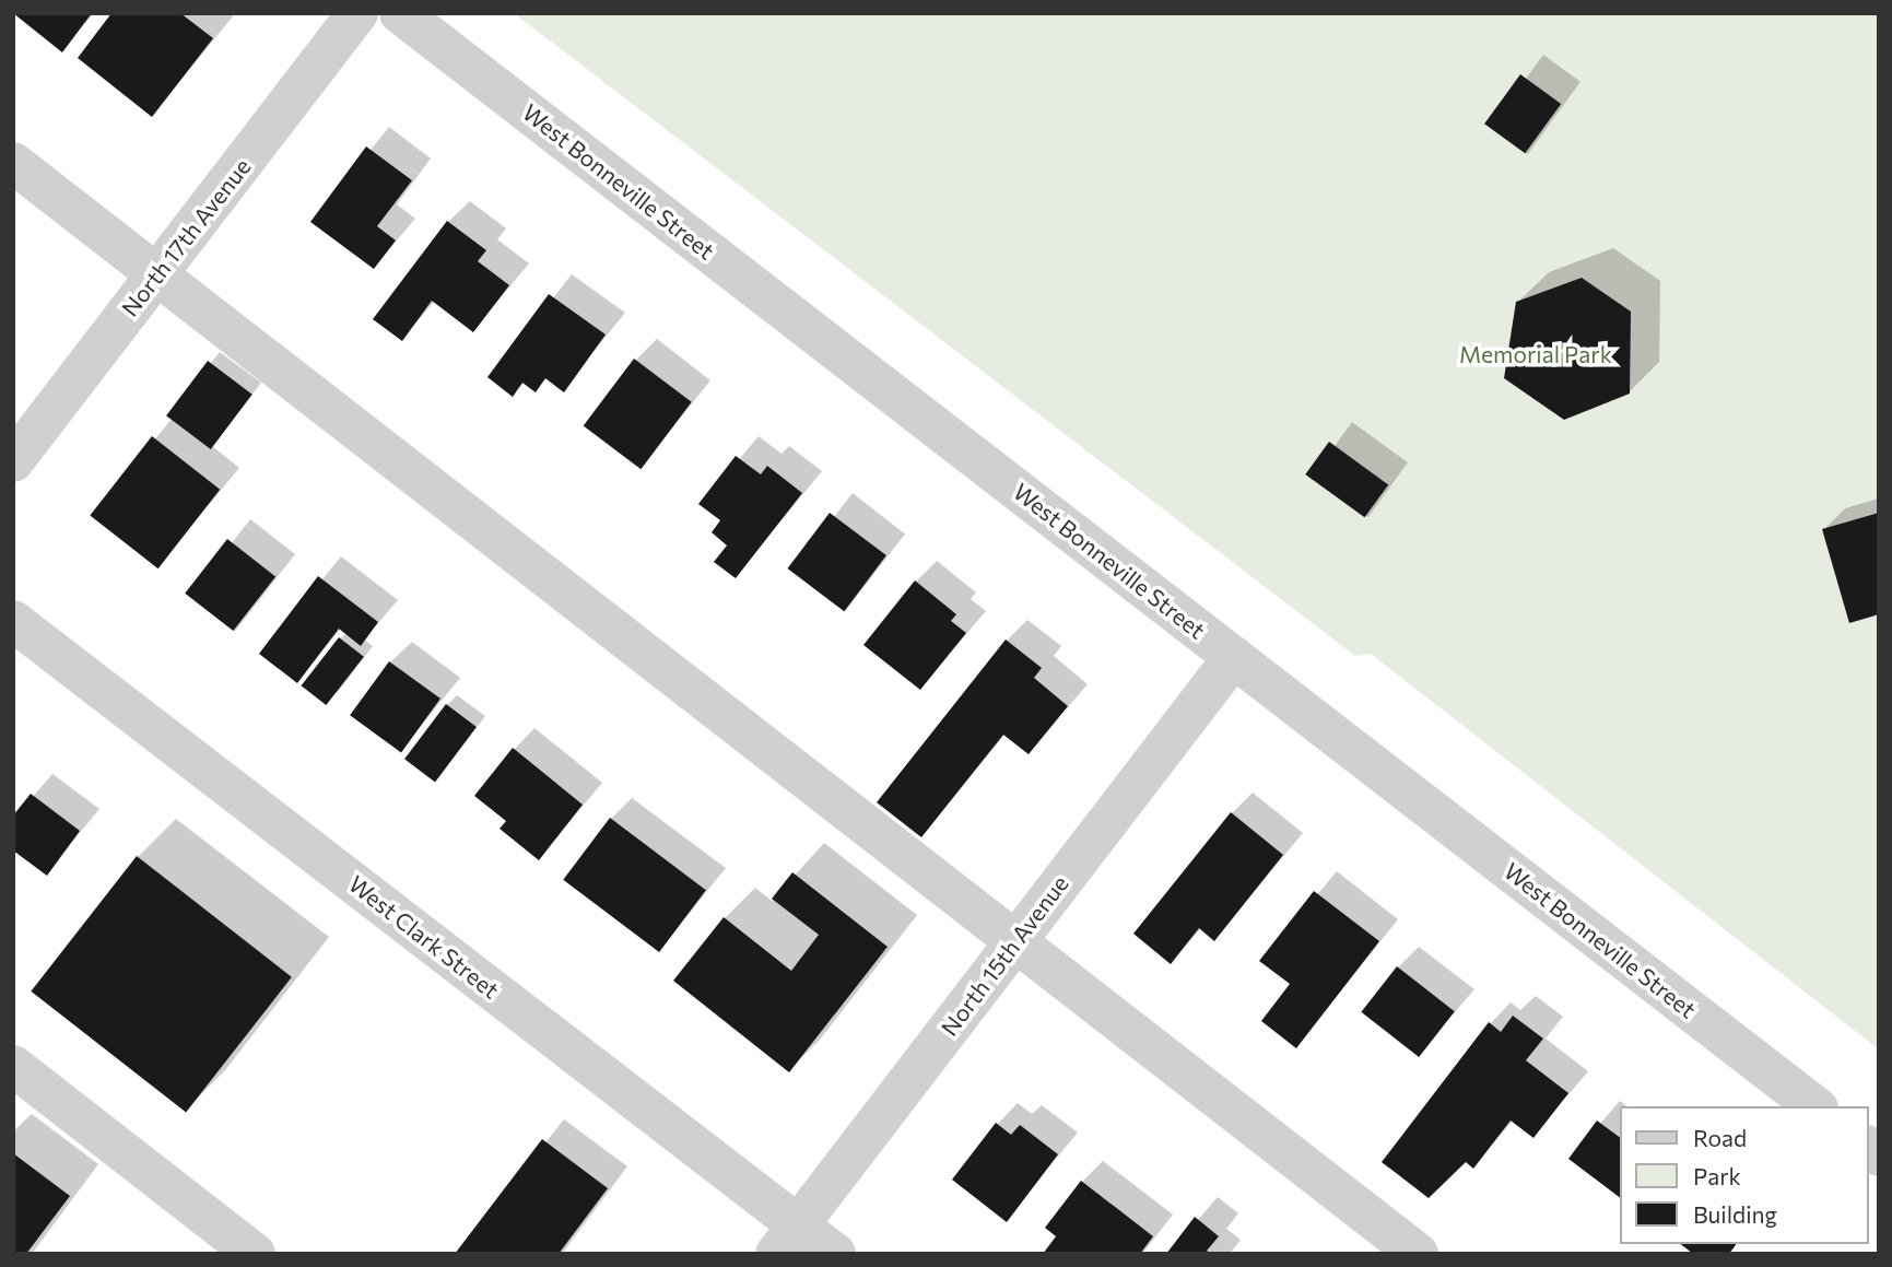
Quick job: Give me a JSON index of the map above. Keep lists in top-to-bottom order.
{
  "streets": {
    "street": [
      "West Bonneville Street",
      "North 17th Avenue",
      "West Clark Street",
      "North 15th Avenue"
    ]
  },
  "crossings": [
    ["West Bonneville Street", "North 15th Avenue"],
    ["West Clark Street", "North 15th Avenue"]
  ],
  "parks": ["Memorial Park"],
  "legend": ["Road", "Park", "Building"]
}
